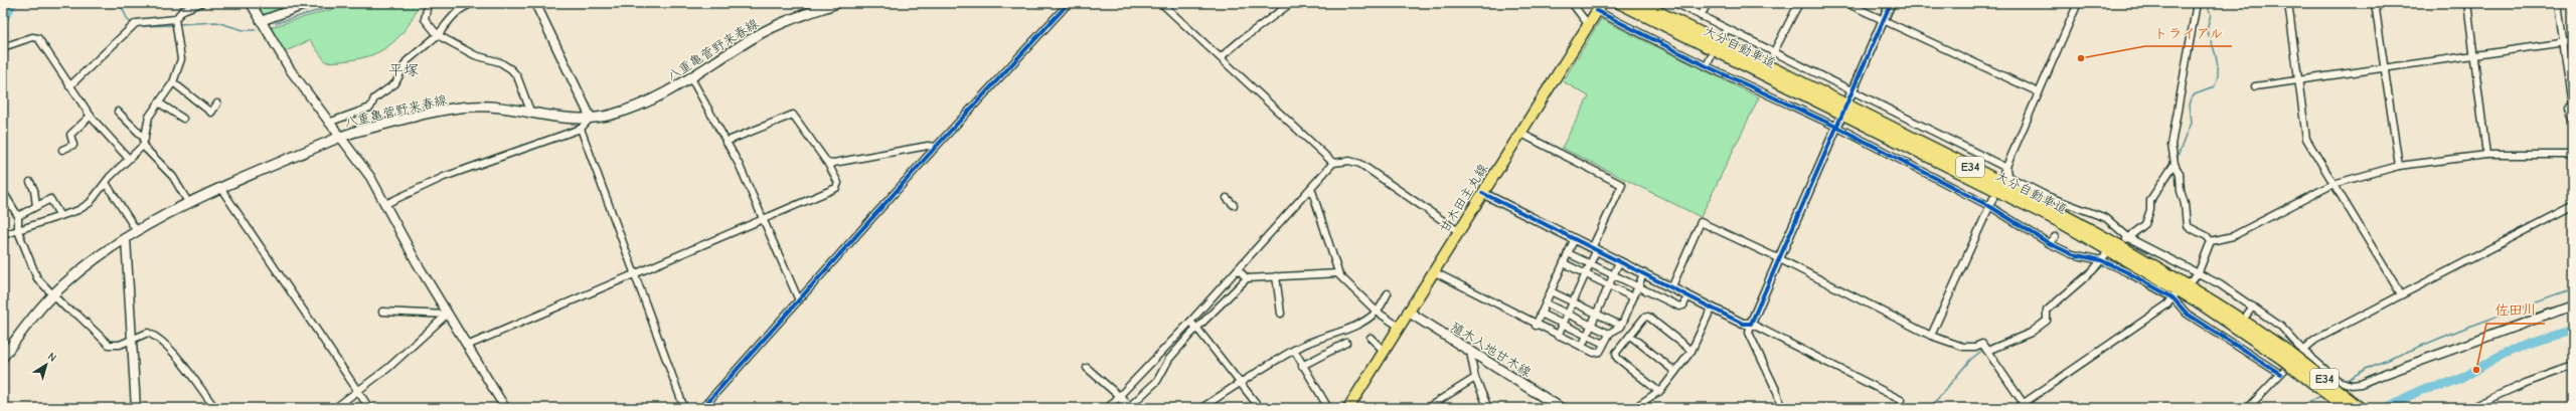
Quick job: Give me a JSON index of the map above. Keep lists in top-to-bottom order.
{
  "streets": {
    "highway": ["大分自動車道", "E34"],
    "main road": ["八重亀菅野来春線", "甘木田主丸線", "殖木入地甘木線"]
  },
  "crossings": [
    ["甘木田主丸線", "殖木入地甘木線"]
  ],
  "districts": ["平塚"],
  "places": ["トライアル", "佐田川"],
  "north": "top right"
}
